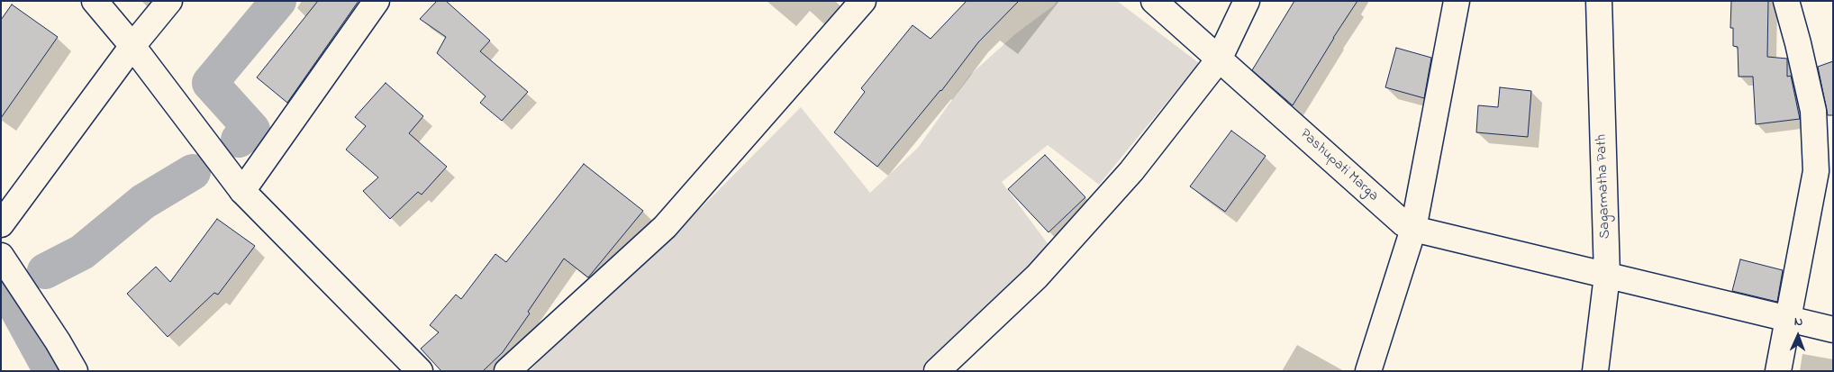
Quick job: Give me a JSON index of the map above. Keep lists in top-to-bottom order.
{
  "streets": {
    "street": ["Pashupati Marga", "Sagarmatha Path"]
  },
  "north": "top"
}
